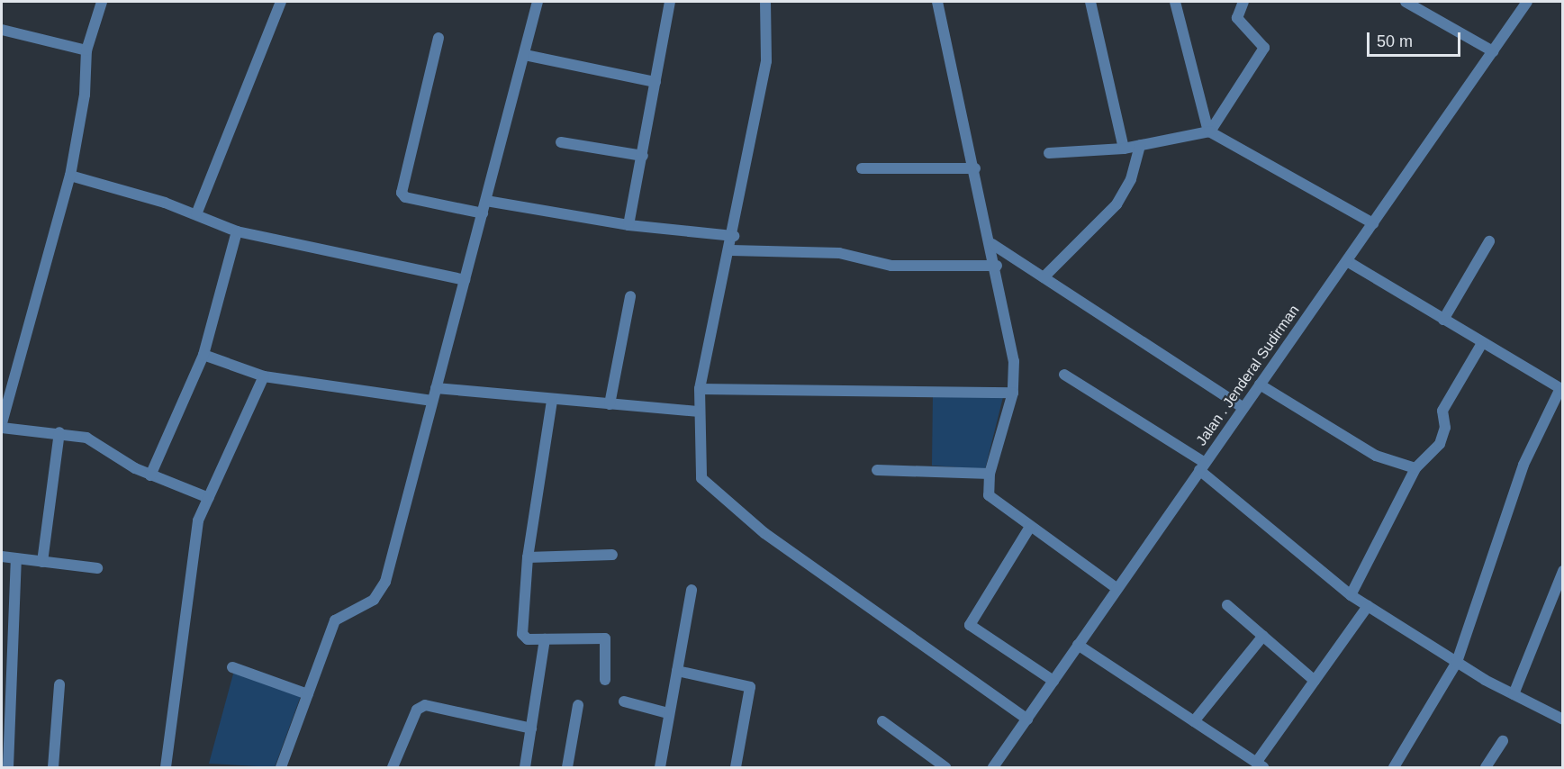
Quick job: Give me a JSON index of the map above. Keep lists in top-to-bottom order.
{
  "streets": {
    "street": ["Jalan . Jenderal Sudirman"]
  },
  "scale_bar": "50 m"
}
